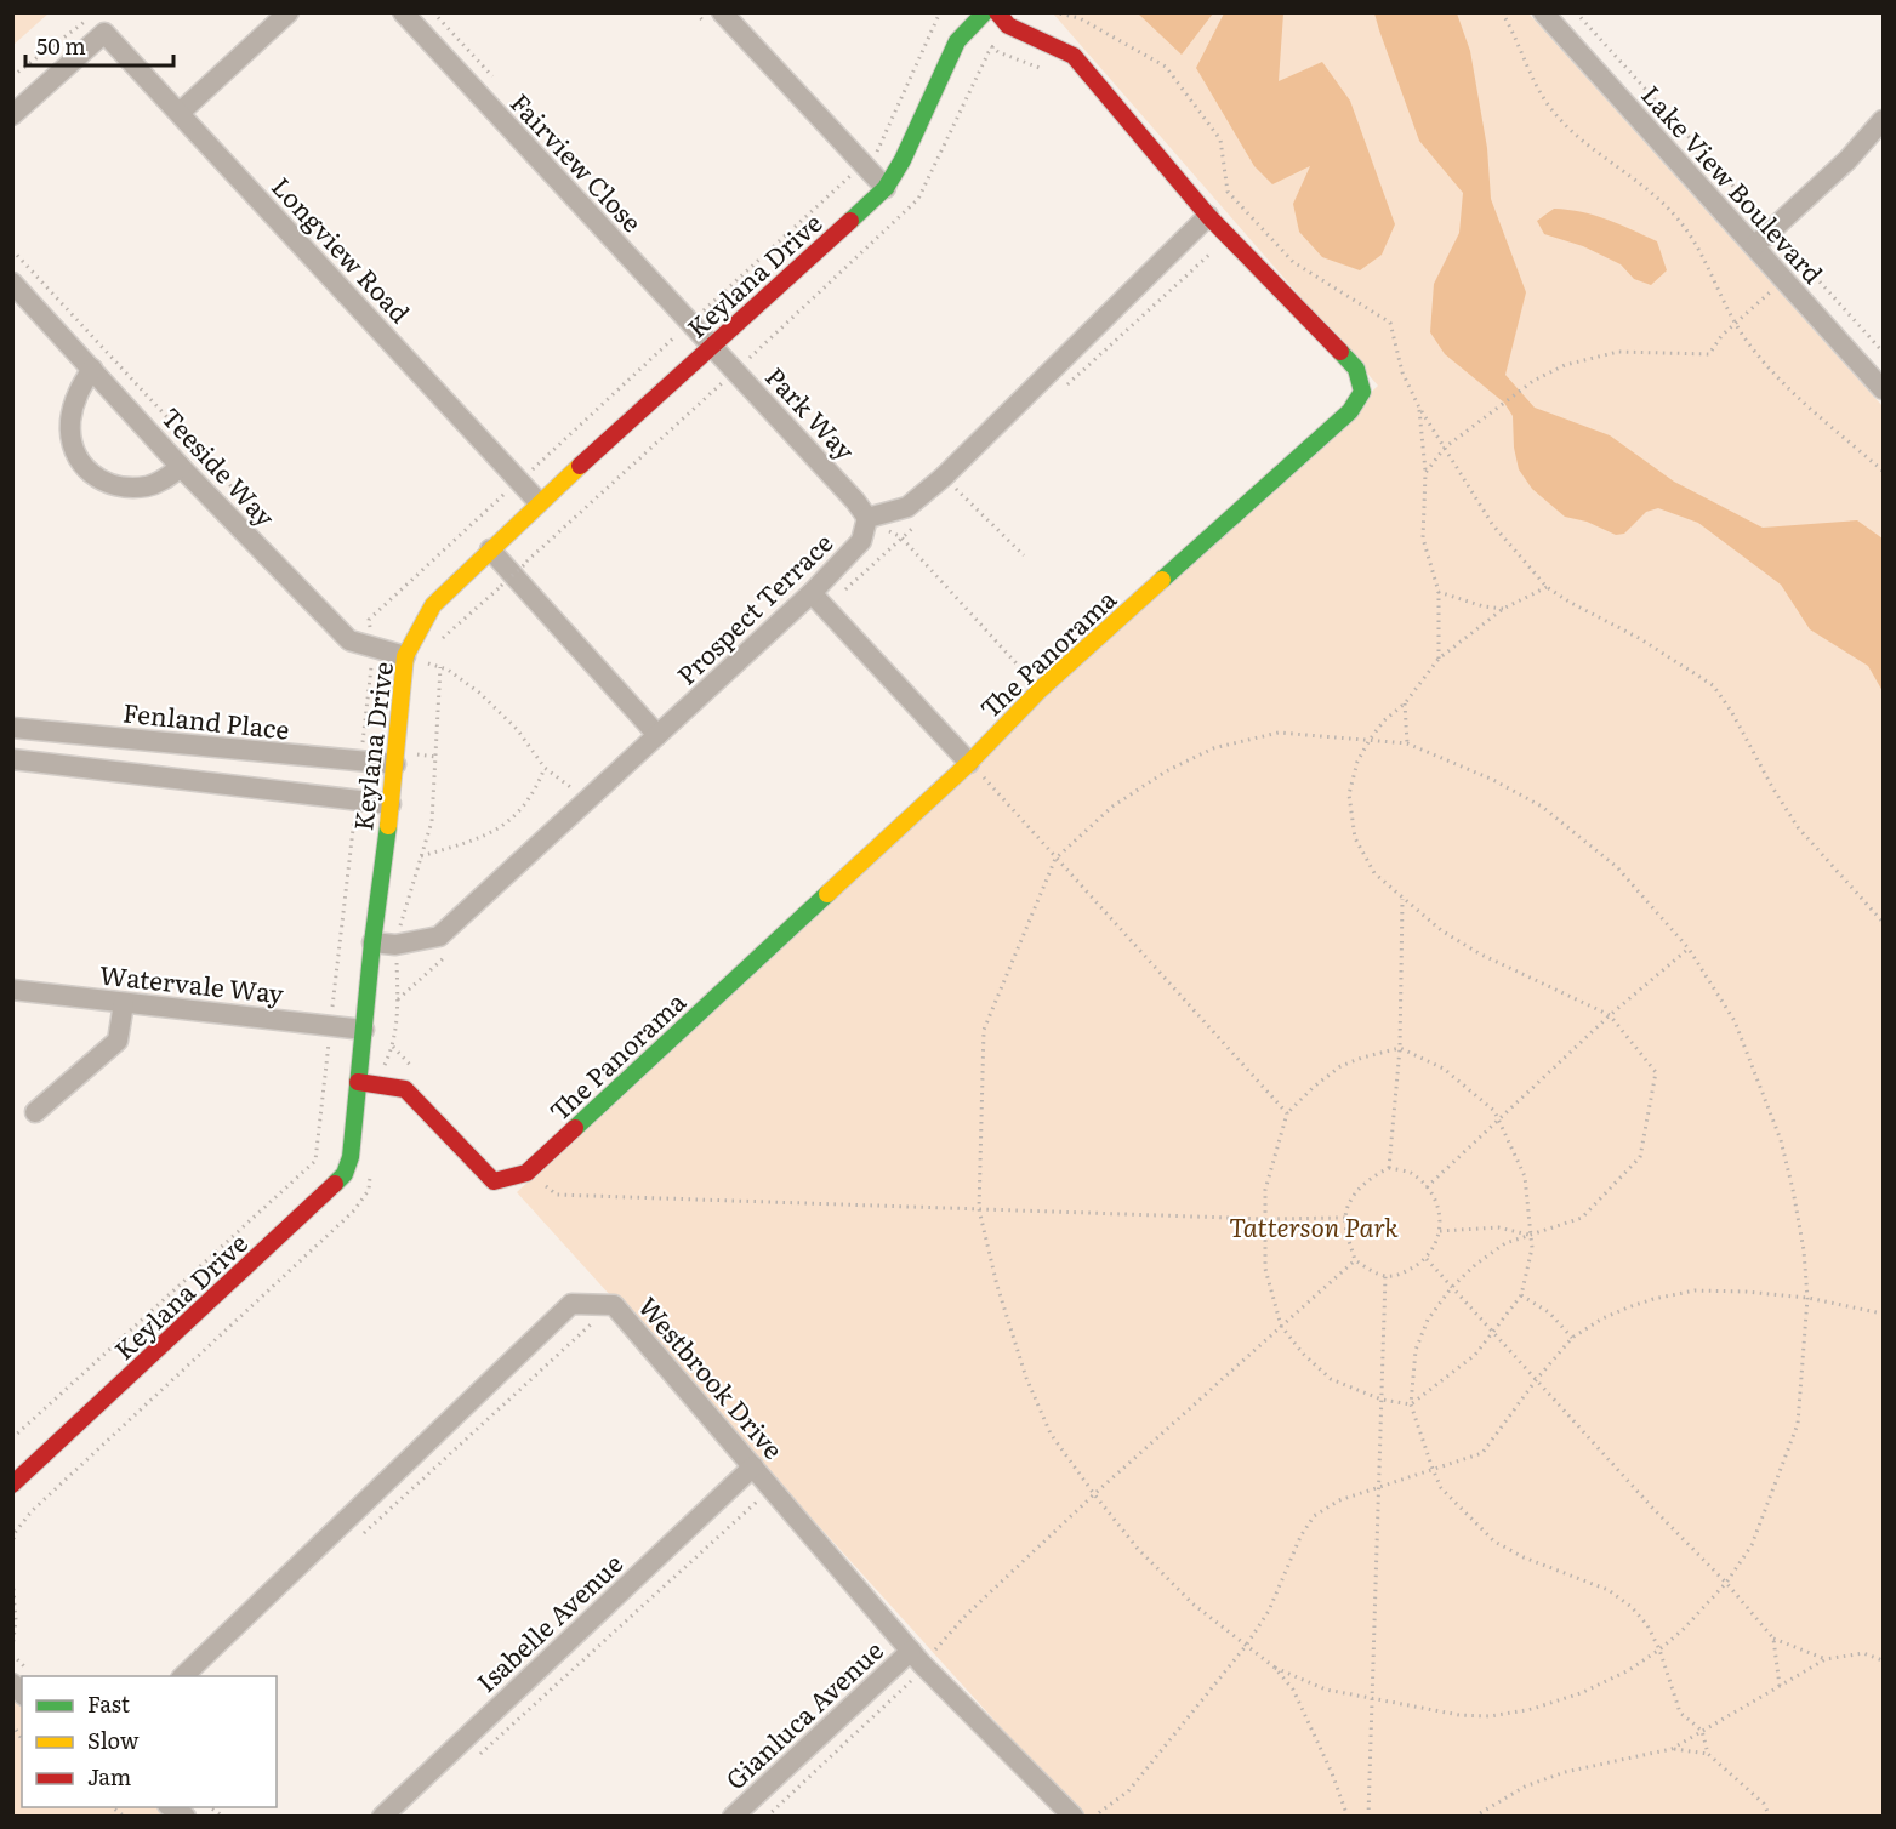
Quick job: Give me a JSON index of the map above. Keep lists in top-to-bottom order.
{
  "streets": {
    "street": [
      "Fairview Close",
      "Lake View Boulevard",
      "Longview Road",
      "Keylana Drive",
      "Park Way",
      "Teeside Way",
      "Prospect Terrace",
      "The Panorama",
      "Fenland Place",
      "Watervale Way",
      "Westbrook Drive",
      "Isabelle Avenue",
      "Gianluca Avenue"
    ]
  },
  "crossings": [
    ["Fairview Close", "Keylana Drive"],
    ["Fairview Close", "Park Way"],
    ["Longview Road", "Keylana Drive"],
    ["Keylana Drive", "Park Way"],
    ["Keylana Drive", "Teeside Way"],
    ["Keylana Drive", "Prospect Terrace"],
    ["Keylana Drive", "Fenland Place"],
    ["Keylana Drive", "Watervale Way"],
    ["Park Way", "Prospect Terrace"],
    ["Westbrook Drive", "Isabelle Avenue"],
    ["Westbrook Drive", "Gianluca Avenue"]
  ],
  "parks": ["Tatterson Park"],
  "legend": ["Fast", "Slow", "Jam"],
  "scale_bar": "50 m"
}
